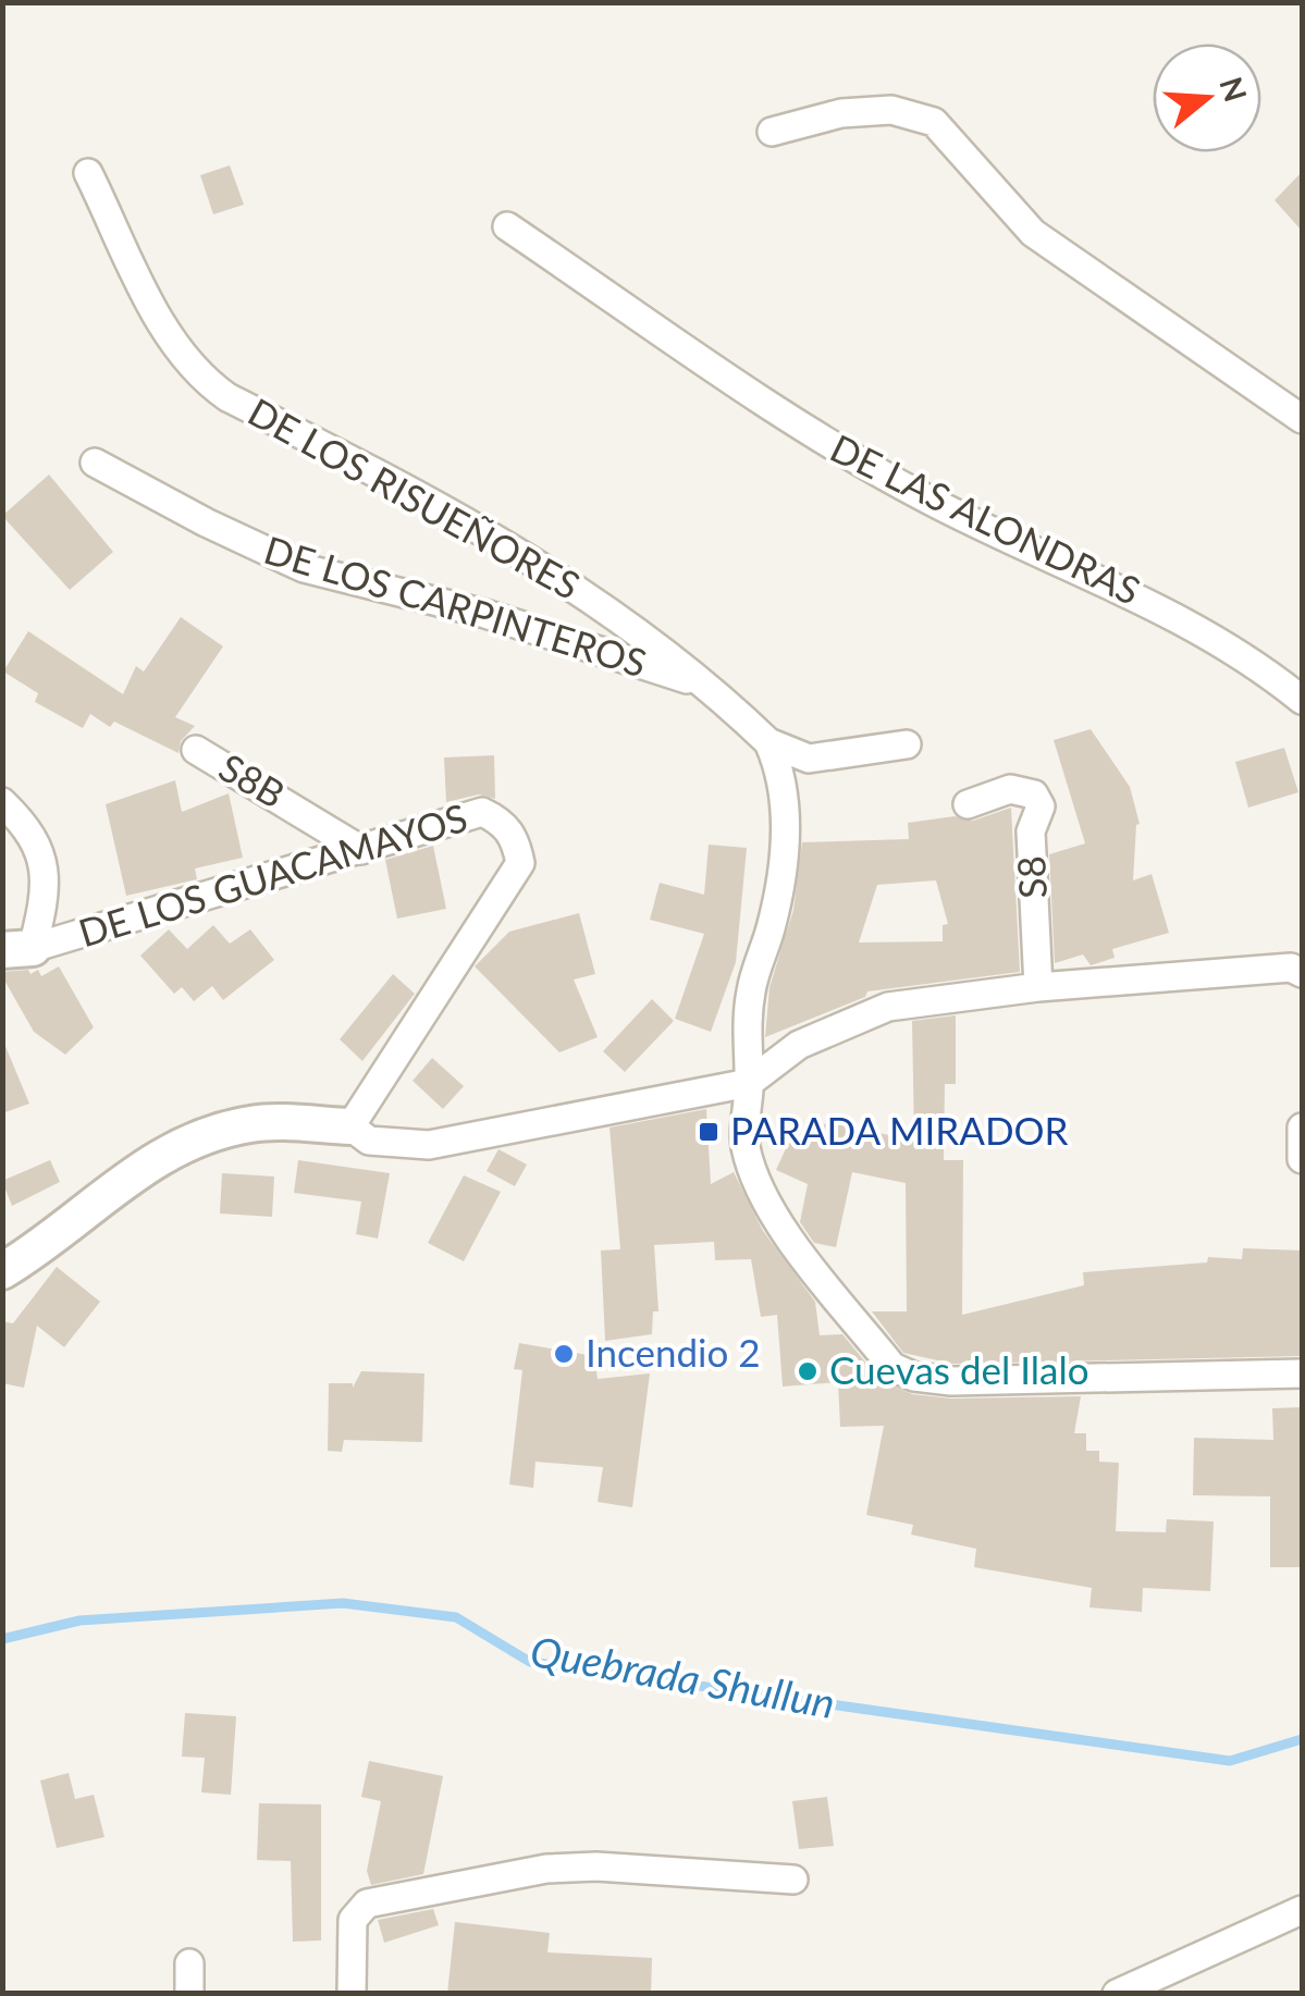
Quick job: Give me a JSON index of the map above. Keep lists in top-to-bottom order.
{
  "streets": {
    "street": [
      "DE LOS RISUEÑORES",
      "DE LAS ALONDRAS",
      "DE LOS CARPINTEROS",
      "S8B",
      "DE LOS GUACAMAYOS",
      "S8"
    ]
  },
  "crossings": [
    ["DE LOS RISUEÑORES", "DE LOS CARPINTEROS"],
    ["S8B", "DE LOS GUACAMAYOS"]
  ],
  "water": ["Quebrada Shullun"],
  "places": {
    "transit": ["PARADA MIRADOR"],
    "other": ["Incendio 2", "Cuevas del Ilalo"]
  },
  "north": "right"
}
